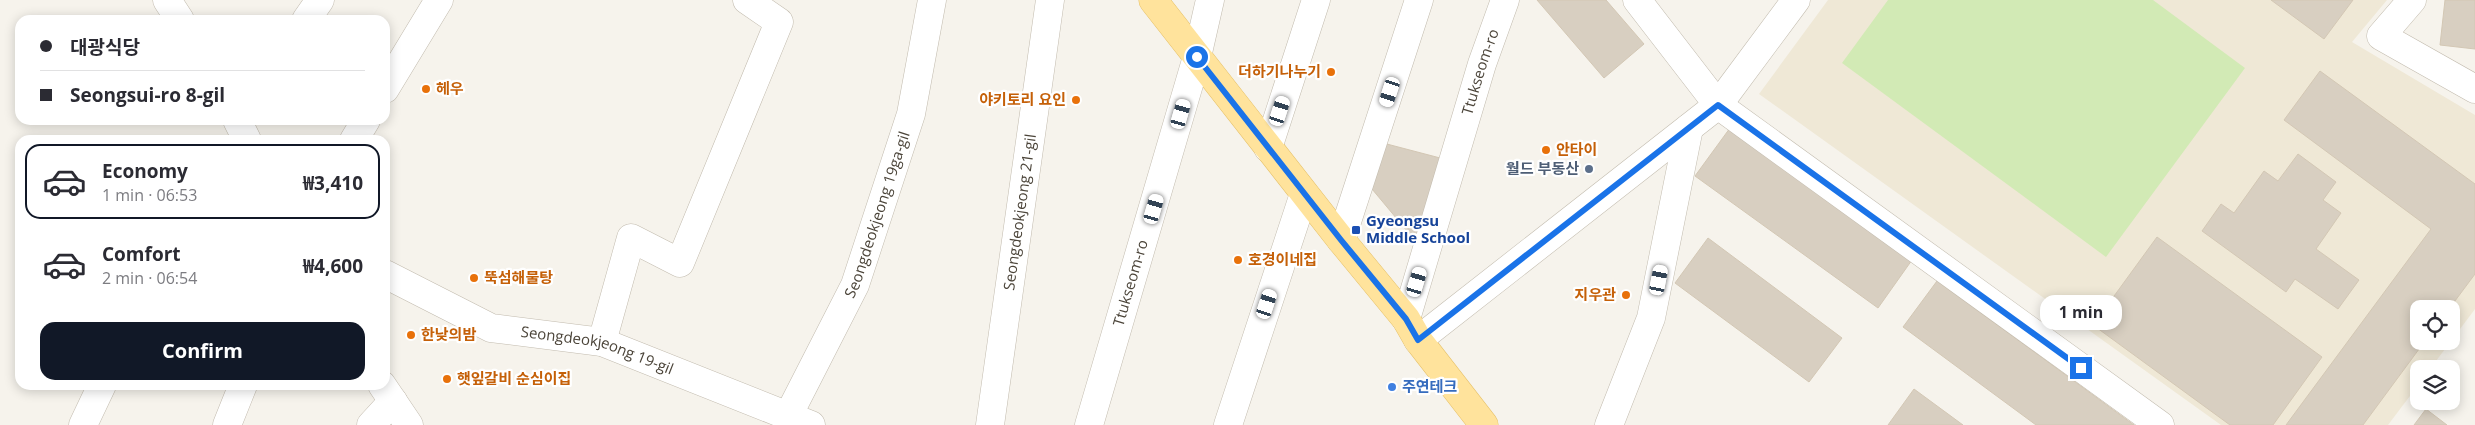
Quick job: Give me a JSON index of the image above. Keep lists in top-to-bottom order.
{
  "streets": {
    "street": [
      "Ttukseom-ro",
      "Seongdeokjeong 21-gil",
      "Seongdeokjeong 19ga-gil",
      "Seongdeokjeong 19-gil"
    ]
  },
  "crossings": [
    ["Seongdeokjeong 19ga-gil", "Seongdeokjeong 19-gil"]
  ],
  "places": {
    "other": [
      "더하기나누기",
      "헤우",
      "야키토리 요인",
      "안타이",
      "월드 부동산",
      "호경이네집",
      "뚝섬해물탕",
      "지우관",
      "한낮의밤",
      "햇잎갈비 순심이집",
      "주연테크"
    ],
    "transit": ["Gyeongsu Middle School"]
  },
  "page": {
    "banner": ["대광식당", "Seongsui-ro 8-gil"],
    "list": [
      {
        "name": "Economy",
        "note": "1 min · 06:53",
        "value": "₩3,410"
      },
      {
        "name": "Comfort",
        "note": "2 min · 06:54",
        "value": "₩4,600"
      }
    ],
    "bubble": "1 min",
    "buttons": "Confirm"
  }
}
